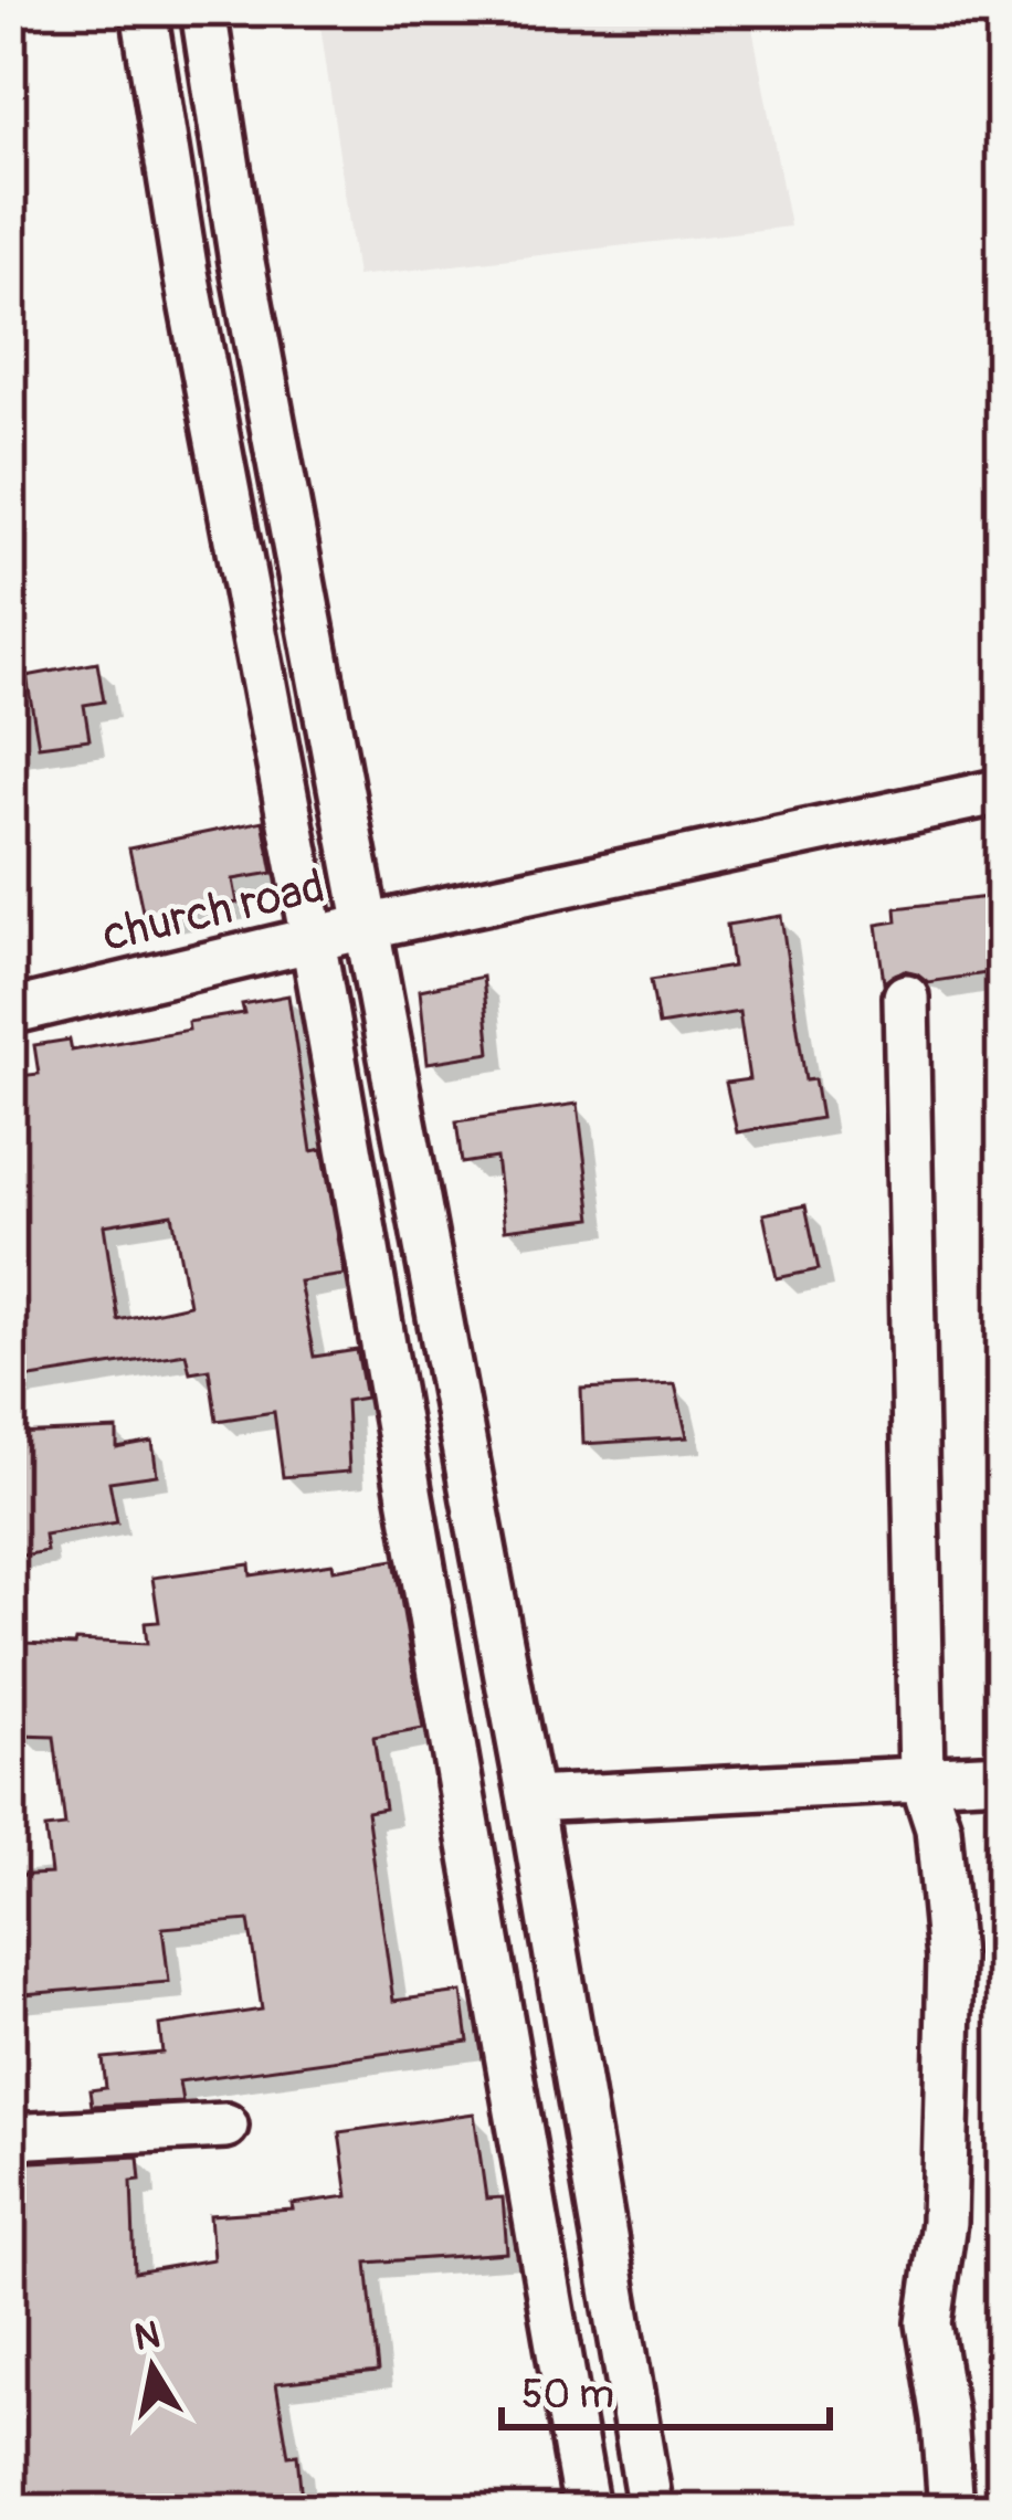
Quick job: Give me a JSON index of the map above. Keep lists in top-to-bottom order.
{
  "streets": {
    "street": ["church road"]
  },
  "scale_bar": "50 m",
  "north": "top"
}
